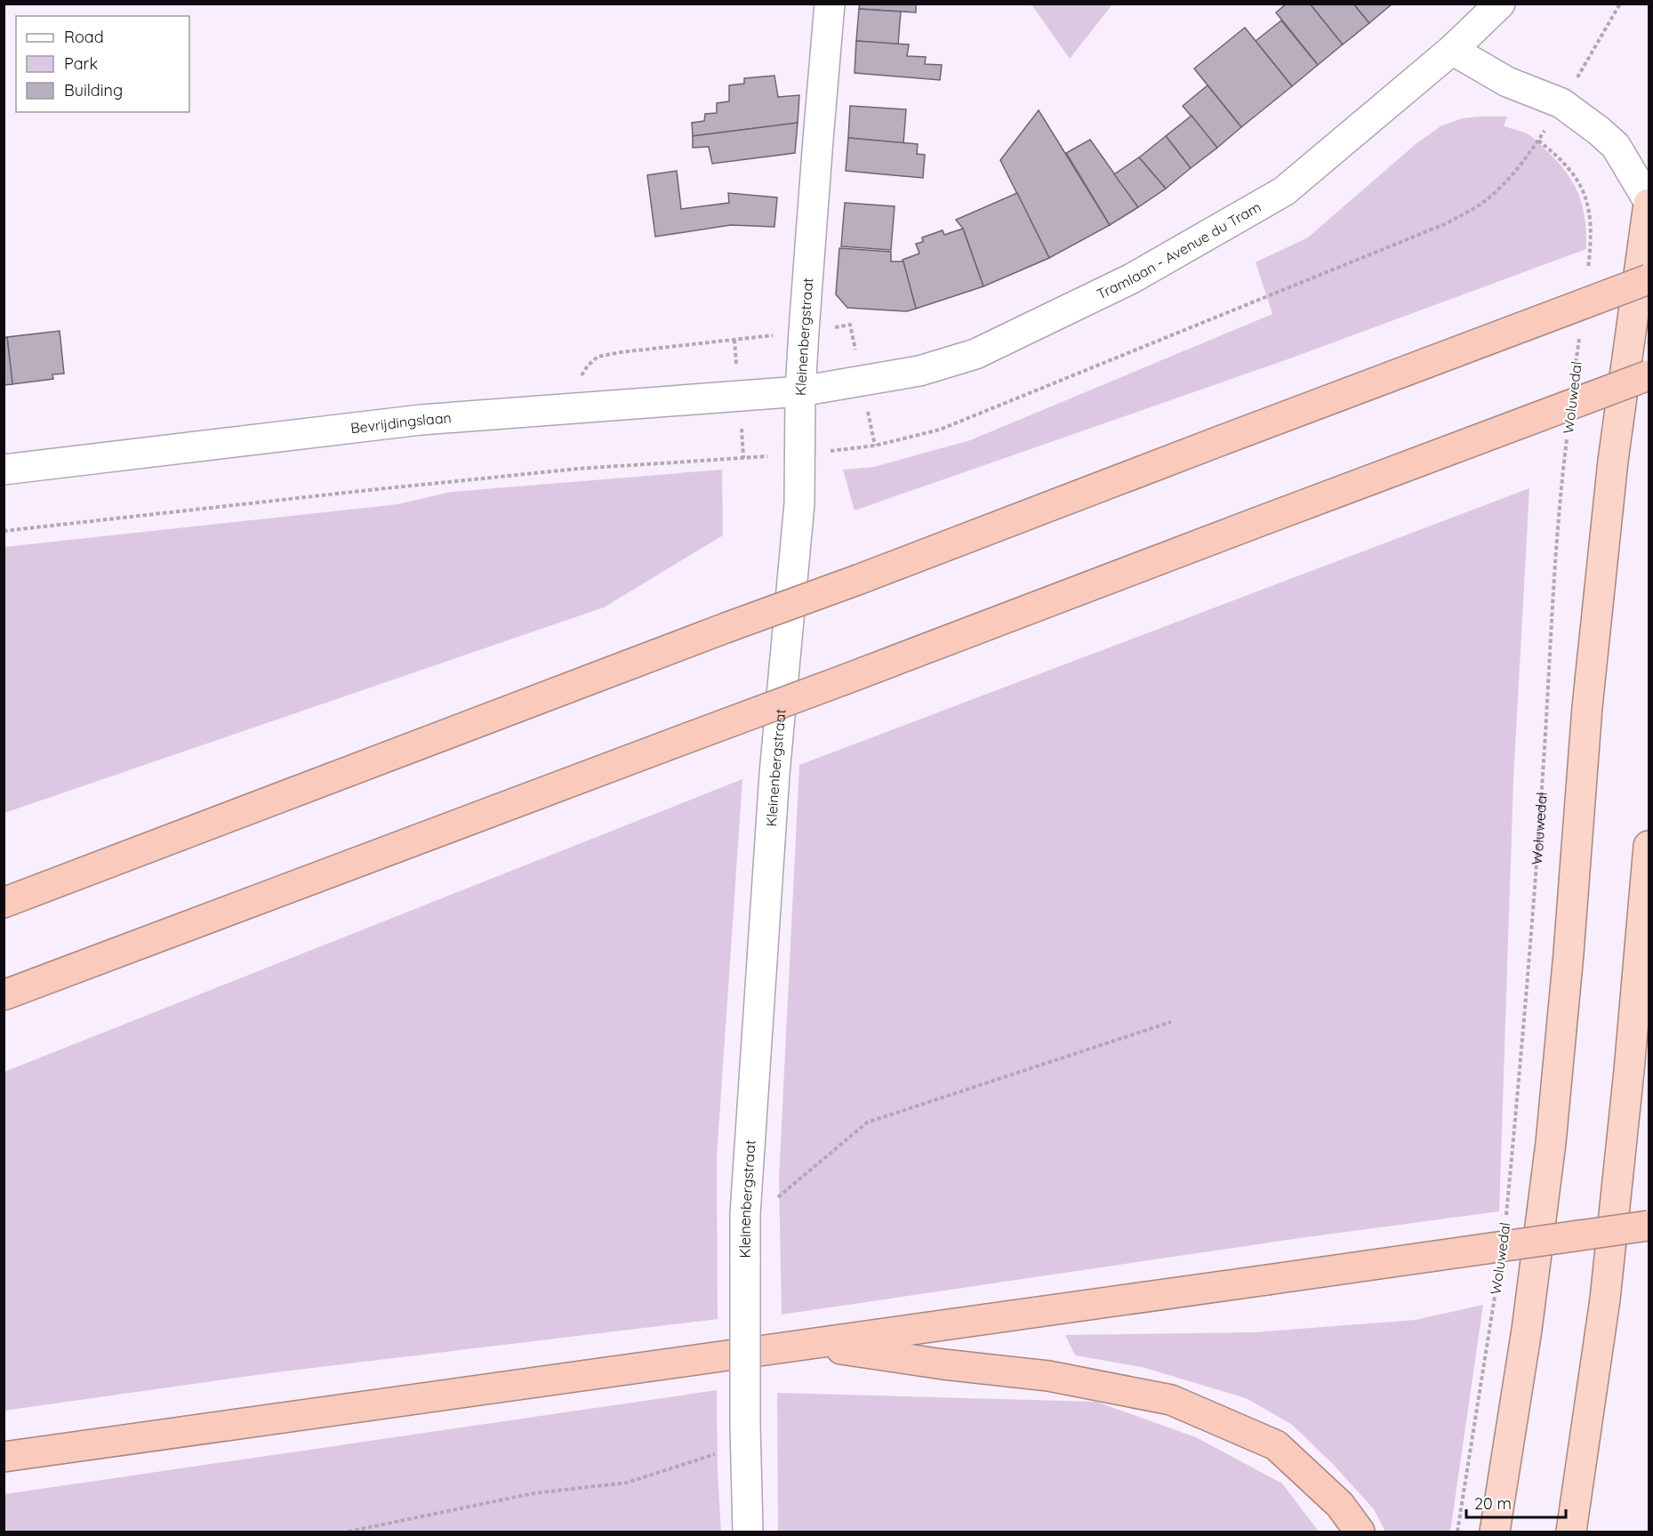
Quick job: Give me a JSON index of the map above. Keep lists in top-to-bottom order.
{
  "streets": {
    "street": ["Tramlaan - Avenue du Tram", "Kleinenbergstraat", "Bevrijdingslaan"],
    "path": ["Woluwedal"]
  },
  "crossings": [
    ["Tramlaan - Avenue du Tram", "Kleinenbergstraat"],
    ["Tramlaan - Avenue du Tram", "Bevrijdingslaan"],
    ["Kleinenbergstraat", "Bevrijdingslaan"]
  ],
  "legend": ["Road", "Park", "Building"],
  "scale_bar": "20 m"
}
